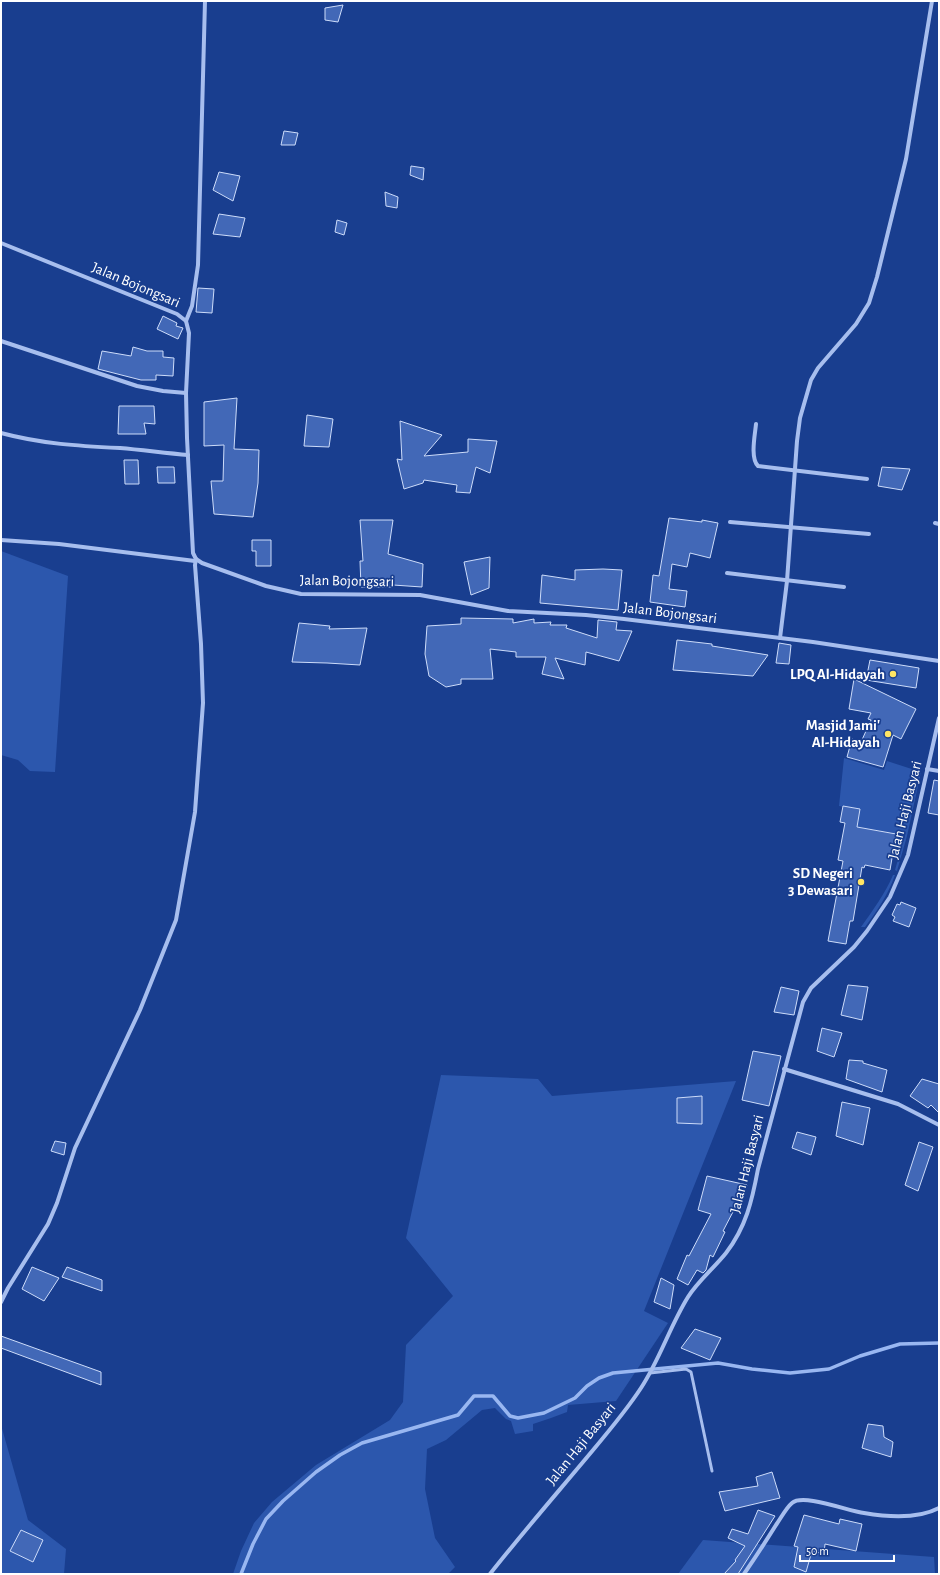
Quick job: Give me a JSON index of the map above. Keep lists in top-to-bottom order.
{
  "streets": {
    "street": ["Jalan Bojongsari", "Jalan Haji Basyari"]
  },
  "places": ["LPQ Al-Hidayah", "Masjid Jami' Al-Hidayah", "SD Negeri 3 Dewasari"],
  "scale_bar": "50 m"
}
